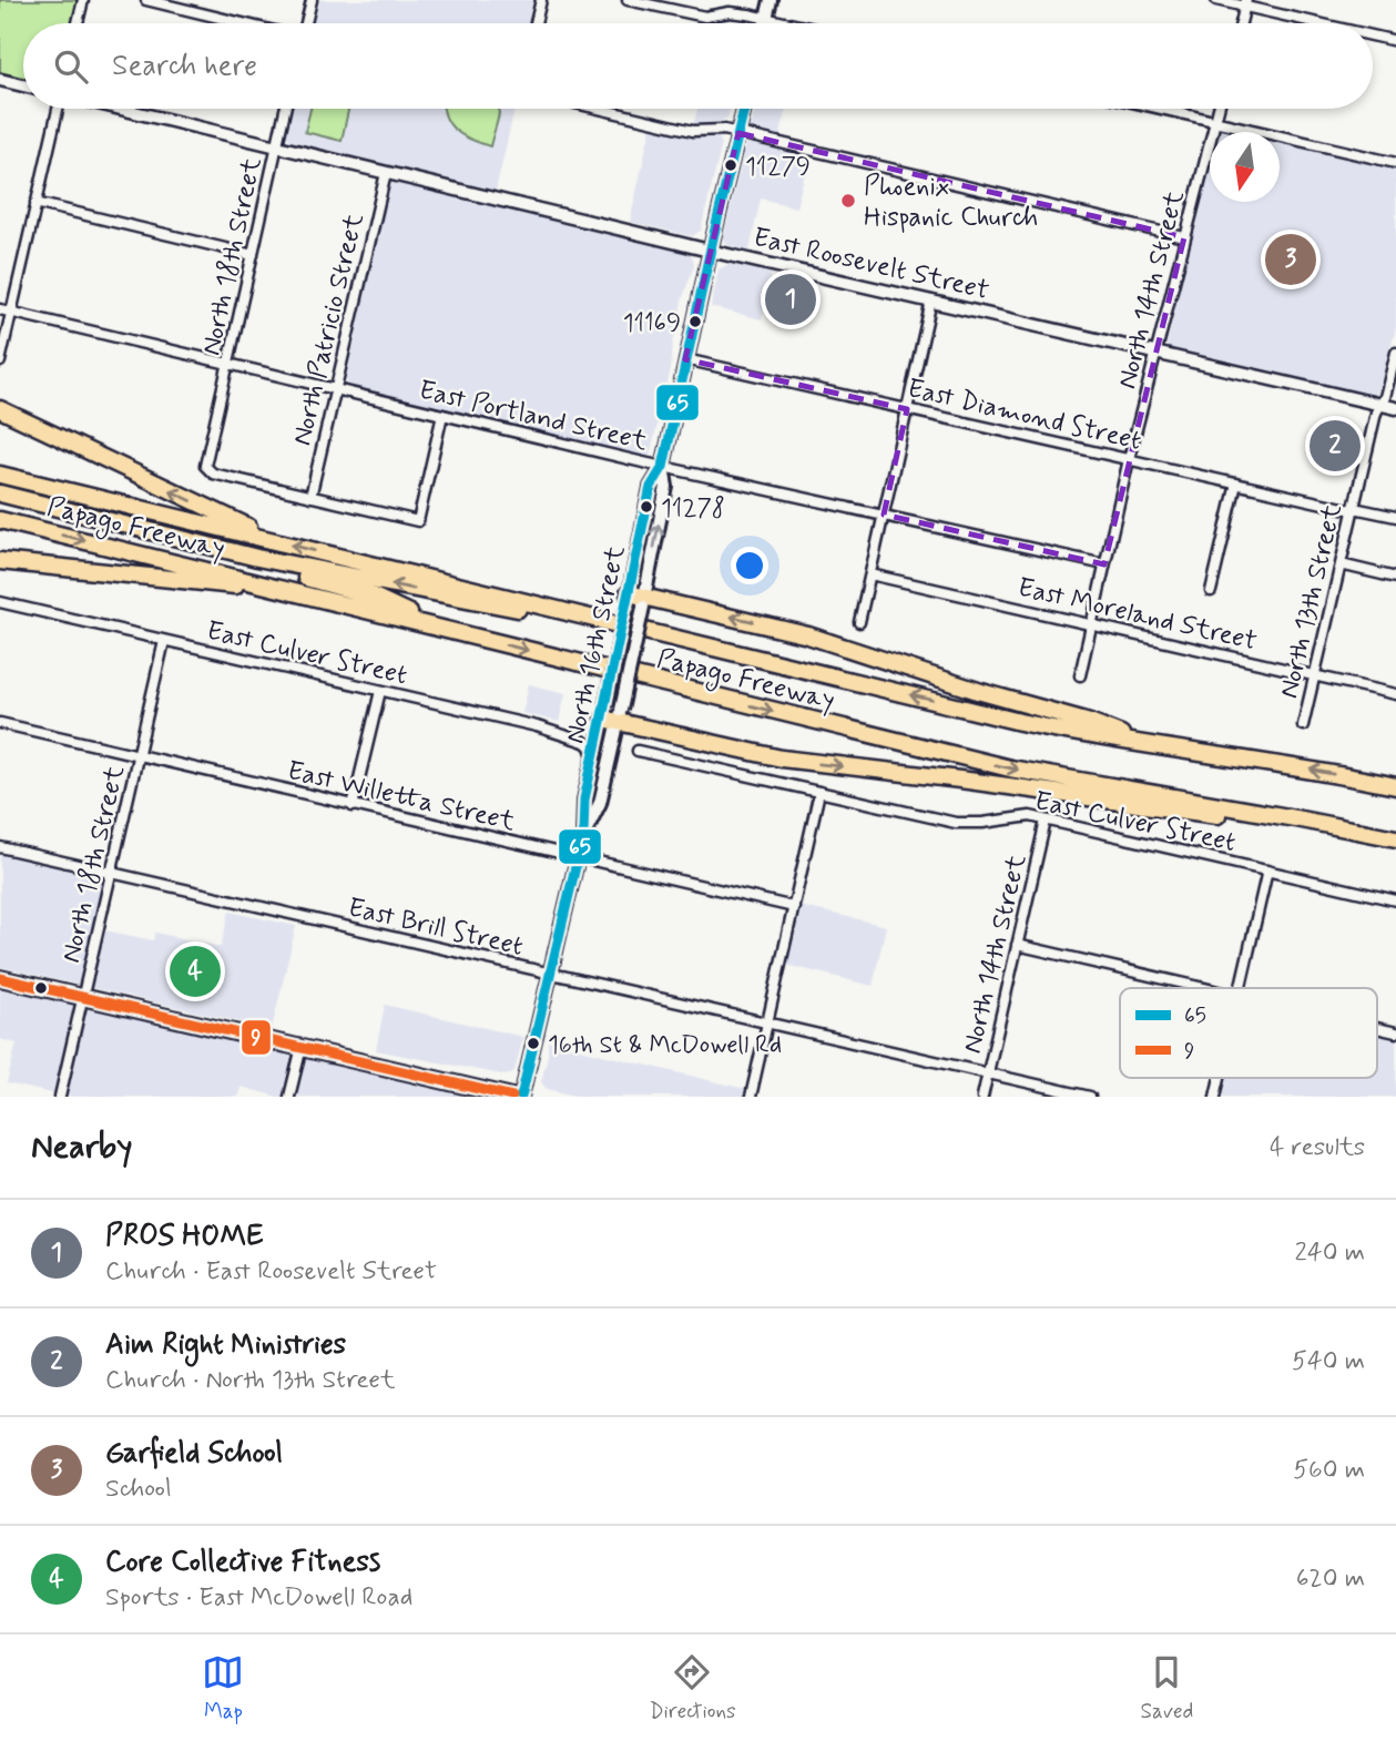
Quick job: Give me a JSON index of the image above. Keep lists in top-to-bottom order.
{
  "streets": {
    "highway": ["Papago Freeway"],
    "main road": ["North 16th Street"],
    "street": [
      "North 18th Street",
      "East Roosevelt Street",
      "North 14th Street",
      "North Patricio Street",
      "East Diamond Street",
      "East Portland Street",
      "North 13th Street",
      "East Moreland Street",
      "East Culver Street",
      "East Willetta Street",
      "East Brill Street"
    ]
  },
  "crossings": [
    ["North 18th Street", "East Roosevelt Street"],
    ["North 18th Street", "North Patricio Street"],
    ["North 18th Street", "East Portland Street"],
    ["North 18th Street", "East Culver Street"],
    ["North 18th Street", "East Willetta Street"],
    ["North 18th Street", "East Brill Street"],
    ["East Roosevelt Street", "North 14th Street"],
    ["East Roosevelt Street", "North Patricio Street"],
    ["East Roosevelt Street", "North 13th Street"],
    ["East Roosevelt Street", "North 16th Street"],
    ["North 14th Street", "East Diamond Street"],
    ["North 14th Street", "East Portland Street"],
    ["North 14th Street", "East Moreland Street"],
    ["North 14th Street", "East Culver Street"],
    ["North 14th Street", "East Brill Street"],
    ["North Patricio Street", "East Portland Street"],
    ["East Diamond Street", "North 13th Street"],
    ["East Diamond Street", "North 16th Street"],
    ["East Portland Street", "North 16th Street"],
    ["North 13th Street", "East Moreland Street"],
    ["North 16th Street", "East Culver Street"],
    ["North 16th Street", "East Willetta Street"],
    ["North 16th Street", "East Brill Street"]
  ],
  "places": [
    "11279",
    "Phoenix Hispanic Church",
    "11169",
    "11278",
    "16th St & McDowell Rd"
  ],
  "lines": ["transit line 65", "transit line 9"],
  "legend": ["65", "9"],
  "north": "bottom",
  "page": {
    "search": "Search here",
    "pins": [
      "3",
      "1",
      "2",
      "4"
    ],
    "heading": ["Nearby", "4 results"],
    "list": [
      {
        "mark": "1",
        "name": "PROS HOME",
        "note": "Church · East Roosevelt Street",
        "value": "240 m"
      },
      {
        "mark": "2",
        "name": "Aim Right Ministries",
        "note": "Church · North 13th Street",
        "value": "540 m"
      },
      {
        "mark": "3",
        "name": "Garfield School",
        "note": "School",
        "value": "560 m"
      },
      {
        "mark": "4",
        "name": "Core Collective Fitness",
        "note": "Sports · East McDowell Road",
        "value": "620 m"
      }
    ],
    "nav": ["Map", "Directions", "Saved"]
  }
}
